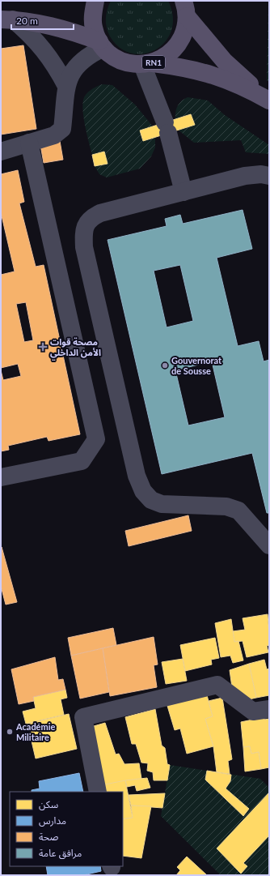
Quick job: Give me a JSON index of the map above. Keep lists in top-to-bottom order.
{
  "streets": {
    "main road": ["RN1"]
  },
  "places": {
    "health": ["مصحة قوات الأمن الداخلي"],
    "other": ["Gouvernorat de Sousse", "Académie Militaire"]
  },
  "legend": [
    "سكن",
    "مدارس",
    "صحة",
    "مرافق عامة"
  ],
  "scale_bar": "20 m"
}
